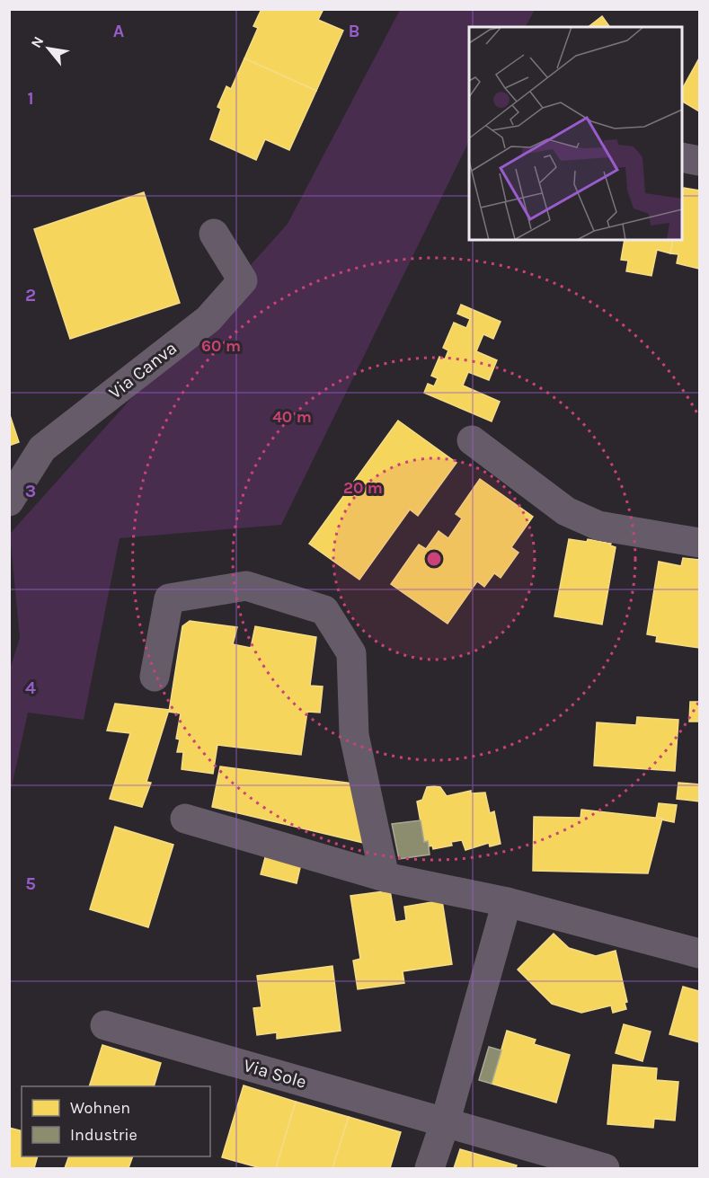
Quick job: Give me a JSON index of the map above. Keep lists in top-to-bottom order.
{
  "streets": {
    "street": ["Via Canva", "Via Sole"]
  },
  "legend": ["Wohnen", "Industrie"],
  "north": "top left",
  "grid": {
    "columns": ["A", "B"],
    "rows": [
      "1",
      "2",
      "3",
      "4",
      "5"
    ]
  },
  "rings": ["60 m", "40 m", "20 m"]
}
